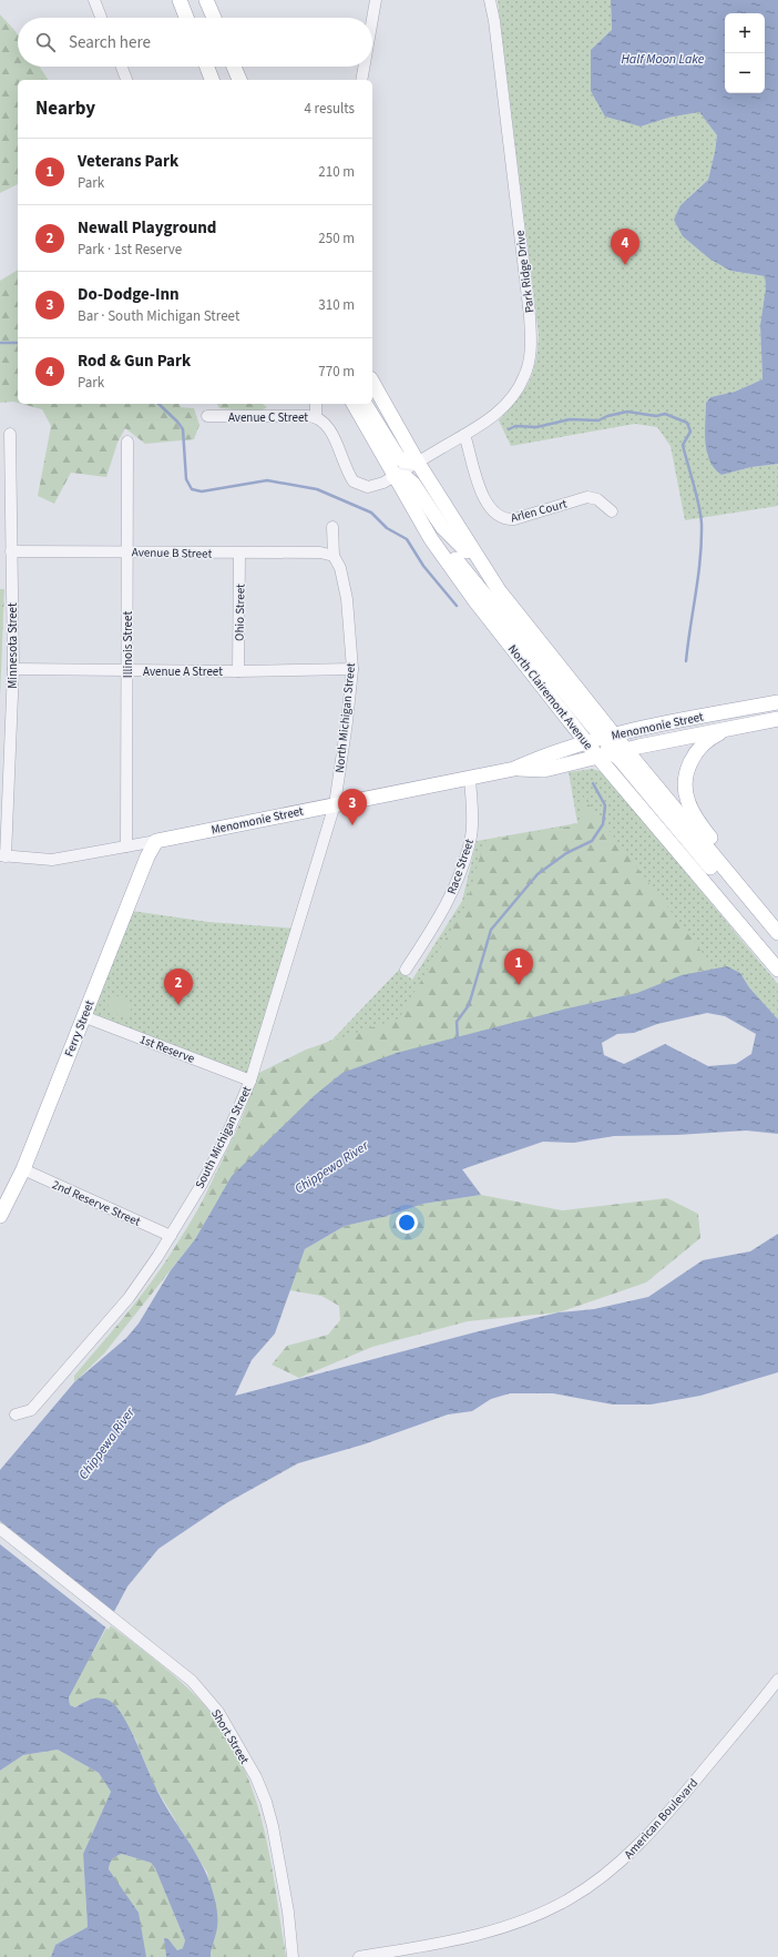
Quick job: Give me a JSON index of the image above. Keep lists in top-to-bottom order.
{
  "streets": {
    "main road": ["North Clairemont Avenue", "Menomonie Street", "Ferry Street"],
    "street": [
      "Park Ridge Drive",
      "Avenue C Street",
      "Arlen Court",
      "Avenue B Street",
      "Ohio Street",
      "Illinois Street",
      "Minnesota Street",
      "Avenue A Street",
      "North Michigan Street",
      "Race Street",
      "1st Reserve",
      "South Michigan Street",
      "2nd Reserve Street",
      "Short Street",
      "American Boulevard"
    ]
  },
  "crossings": [
    ["Park Ridge Drive", "Avenue C Street"],
    ["Park Ridge Drive", "Arlen Court"],
    ["Park Ridge Drive", "North Clairemont Avenue"],
    ["Avenue C Street", "North Clairemont Avenue"],
    ["Avenue B Street", "Ohio Street"],
    ["Avenue B Street", "Illinois Street"],
    ["Avenue B Street", "Minnesota Street"],
    ["Avenue B Street", "North Michigan Street"],
    ["Ohio Street", "Avenue A Street"],
    ["Illinois Street", "Avenue A Street"],
    ["Illinois Street", "Menomonie Street"],
    ["Minnesota Street", "Avenue A Street"],
    ["Minnesota Street", "Menomonie Street"],
    ["Avenue A Street", "North Michigan Street"],
    ["North Clairemont Avenue", "Menomonie Street"],
    ["North Michigan Street", "Menomonie Street"],
    ["North Michigan Street", "South Michigan Street"],
    ["Menomonie Street", "Race Street"],
    ["Menomonie Street", "Ferry Street"],
    ["Menomonie Street", "South Michigan Street"],
    ["Ferry Street", "1st Reserve"],
    ["Ferry Street", "2nd Reserve Street"],
    ["1st Reserve", "South Michigan Street"],
    ["South Michigan Street", "2nd Reserve Street"]
  ],
  "water": ["Half Moon Lake", "Chippewa River"],
  "page": {
    "map_buttons": ["+", "−"],
    "search": "Search here",
    "heading": ["Nearby", "4 results"],
    "list": [
      {
        "mark": "1",
        "name": "Veterans Park",
        "note": "Park",
        "value": "210 m"
      },
      {
        "mark": "2",
        "name": "Newall Playground",
        "note": "Park · 1st Reserve",
        "value": "250 m"
      },
      {
        "mark": "3",
        "name": "Do-Dodge-Inn",
        "note": "Bar · South Michigan Street",
        "value": "310 m"
      },
      {
        "mark": "4",
        "name": "Rod & Gun Park",
        "note": "Park",
        "value": "770 m"
      }
    ],
    "pins": [
      "4",
      "3",
      "1",
      "2"
    ]
  }
}
